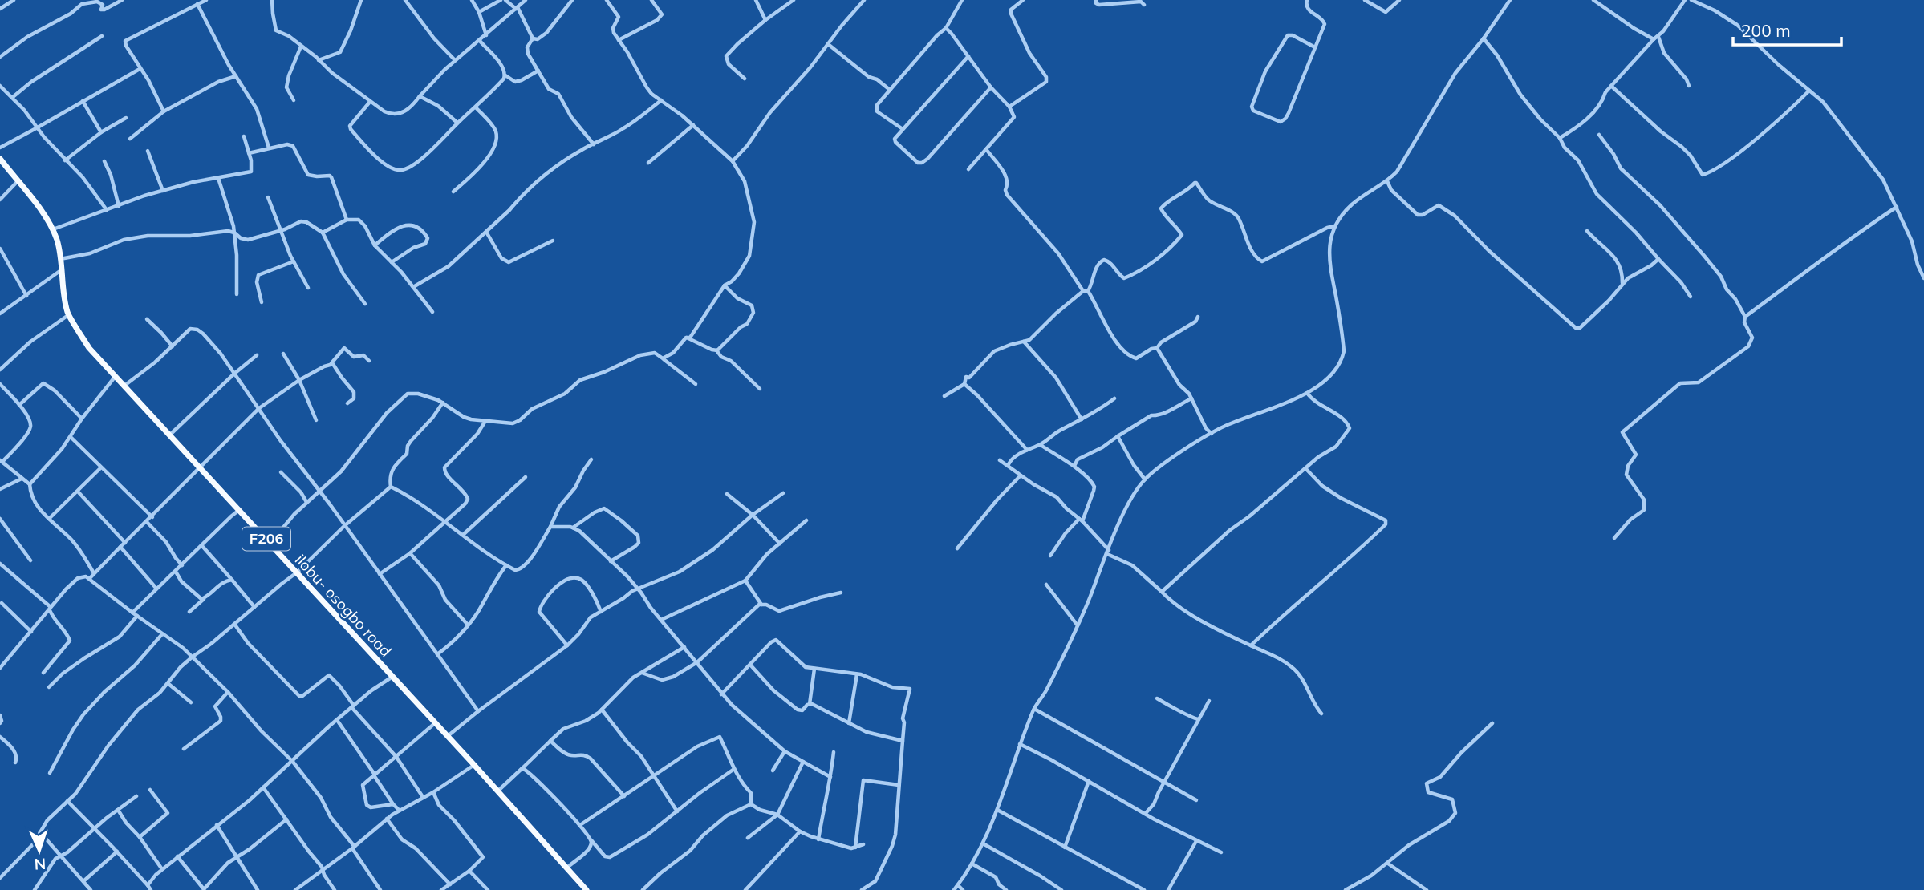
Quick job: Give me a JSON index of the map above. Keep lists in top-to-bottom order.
{
  "streets": {
    "main road": ["F206", "ilobu- osogbo road"]
  },
  "scale_bar": "200 m",
  "north": "bottom"
}
